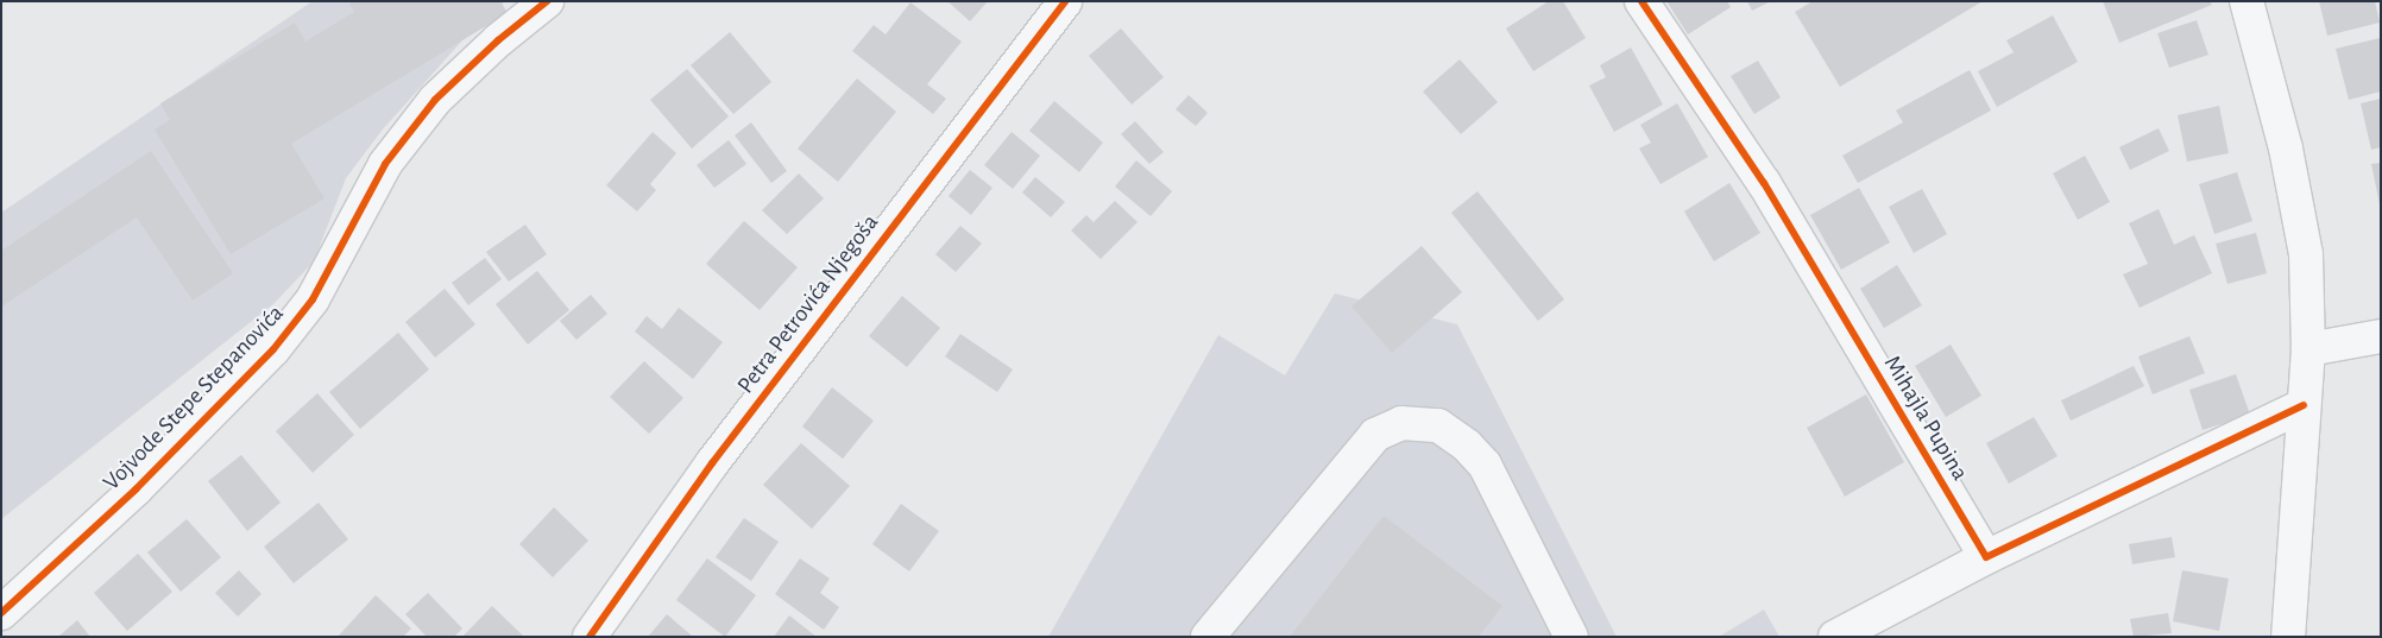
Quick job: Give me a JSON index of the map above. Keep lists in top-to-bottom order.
{
  "streets": {
    "street": ["Petra Petrovića Njegoša", "Vojvode Stepe Stepanovića", "Mihajla Pupina"]
  }
}
